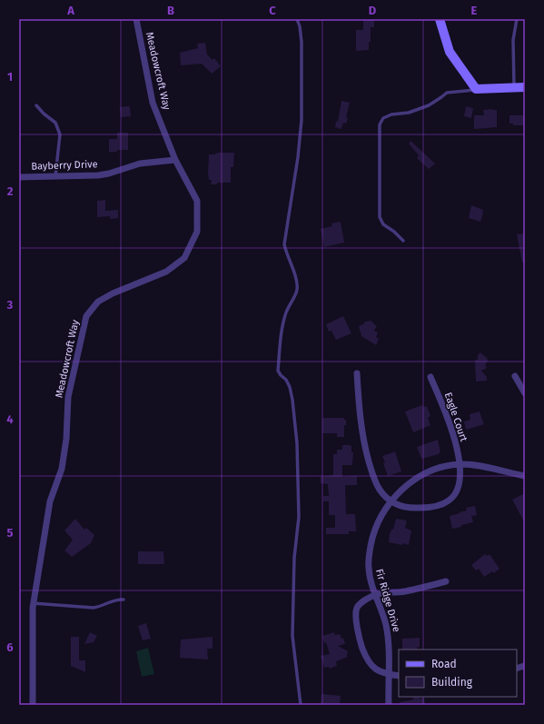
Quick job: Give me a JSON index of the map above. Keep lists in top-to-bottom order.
{
  "streets": {
    "street": [
      "Meadowcroft Way",
      "Bayberry Drive",
      "Eagle Court",
      "Fir Ridge Drive"
    ]
  },
  "crossings": [
    ["Meadowcroft Way", "Bayberry Drive"],
    ["Eagle Court", "Fir Ridge Drive"]
  ],
  "legend": ["Road", "Building"],
  "grid": {
    "columns": [
      "A",
      "B",
      "C",
      "D",
      "E"
    ],
    "rows": [
      "1",
      "2",
      "3",
      "4",
      "5",
      "6"
    ]
  }
}
